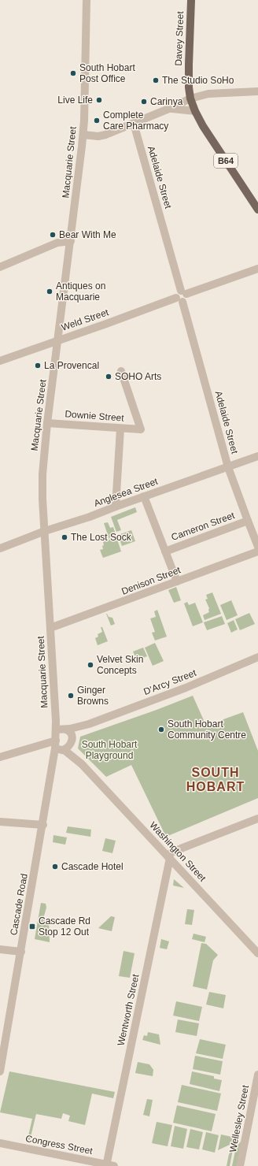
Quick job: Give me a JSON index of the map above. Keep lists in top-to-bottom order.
{
  "streets": {
    "main road": ["Davey Street", "B64"],
    "street": [
      "Macquarie Street",
      "Adelaide Street",
      "Weld Street",
      "Downie Street",
      "Anglesea Street",
      "Cameron Street",
      "Denison Street",
      "D'Arcy Street",
      "Washington Street",
      "Cascade Road",
      "Wentworth Street",
      "Wellesley Street",
      "Congress Street"
    ]
  },
  "crossings": [
    ["Macquarie Street", "Weld Street"],
    ["Macquarie Street", "Downie Street"],
    ["Macquarie Street", "Anglesea Street"],
    ["Macquarie Street", "Denison Street"],
    ["Macquarie Street", "D'Arcy Street"],
    ["Macquarie Street", "Washington Street"],
    ["Macquarie Street", "Cascade Road"],
    ["Adelaide Street", "Weld Street"],
    ["Adelaide Street", "Anglesea Street"],
    ["Adelaide Street", "Cameron Street"],
    ["D'Arcy Street", "Washington Street"],
    ["D'Arcy Street", "Cascade Road"],
    ["Washington Street", "Cascade Road"],
    ["Washington Street", "Wentworth Street"],
    ["Wentworth Street", "Congress Street"]
  ],
  "districts": ["SOUTH HOBART"],
  "parks": ["South Hobart Playground"],
  "places": {
    "other": [
      "South Hobart Post Office",
      "The Studio SoHo",
      "Live Life",
      "Carinya",
      "Complete Care Pharmacy",
      "Bear With Me",
      "Antiques on Macquarie",
      "La Provencal",
      "SOHO Arts",
      "The Lost Sock",
      "Velvet Skin Concepts",
      "Ginger Browns",
      "South Hobart Community Centre",
      "Cascade Hotel"
    ],
    "transit": ["Cascade Rd Stop 12 Out"]
  }
}
